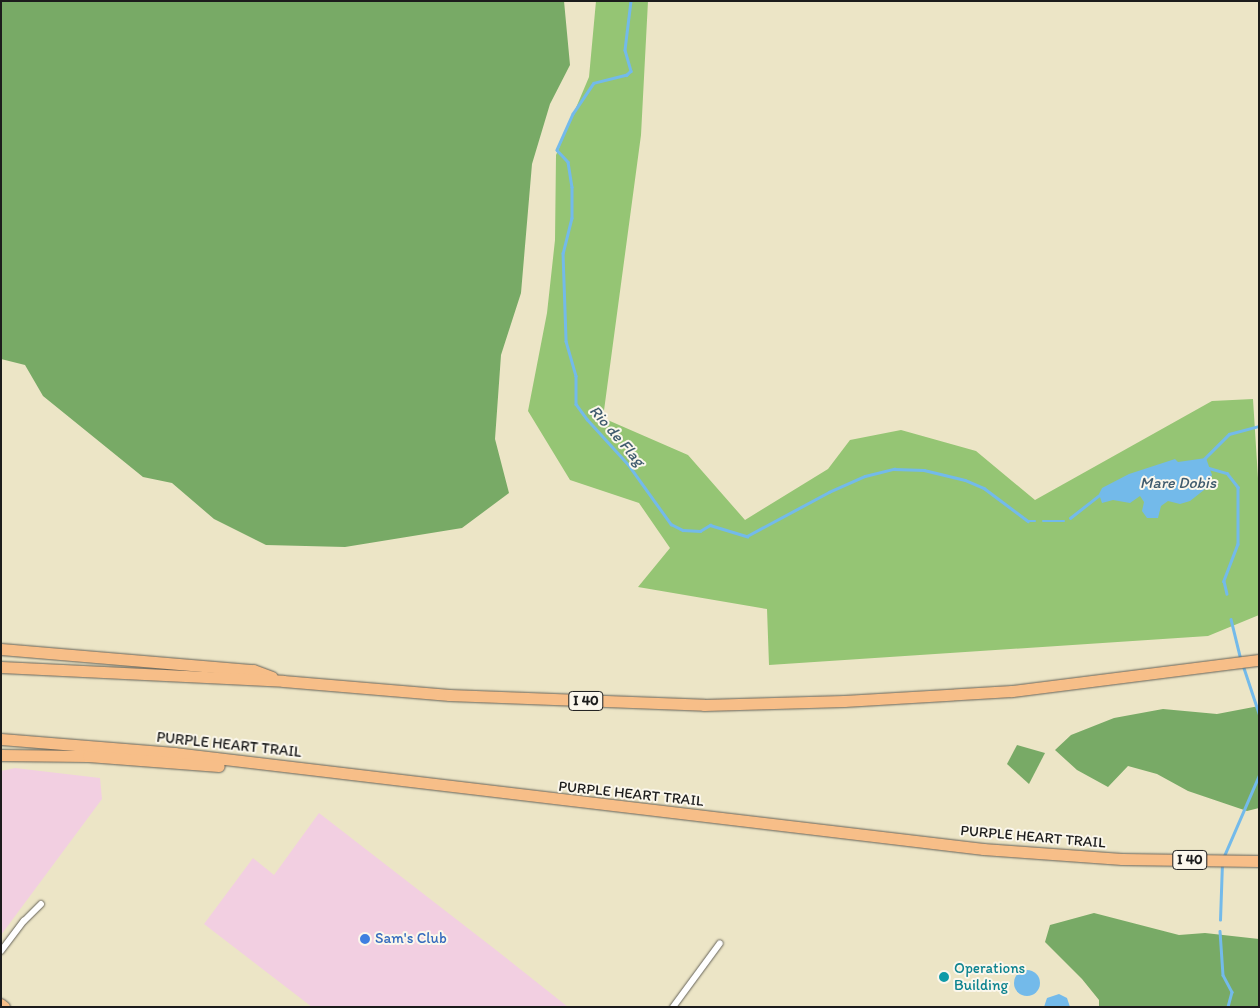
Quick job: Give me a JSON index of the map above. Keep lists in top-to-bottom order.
{
  "streets": {
    "highway": ["I 40", "PURPLE HEART TRAIL"]
  },
  "water": ["Rio de Flag", "Mare Dobis"],
  "places": ["Sam's Club", "Operations Building"]
}
